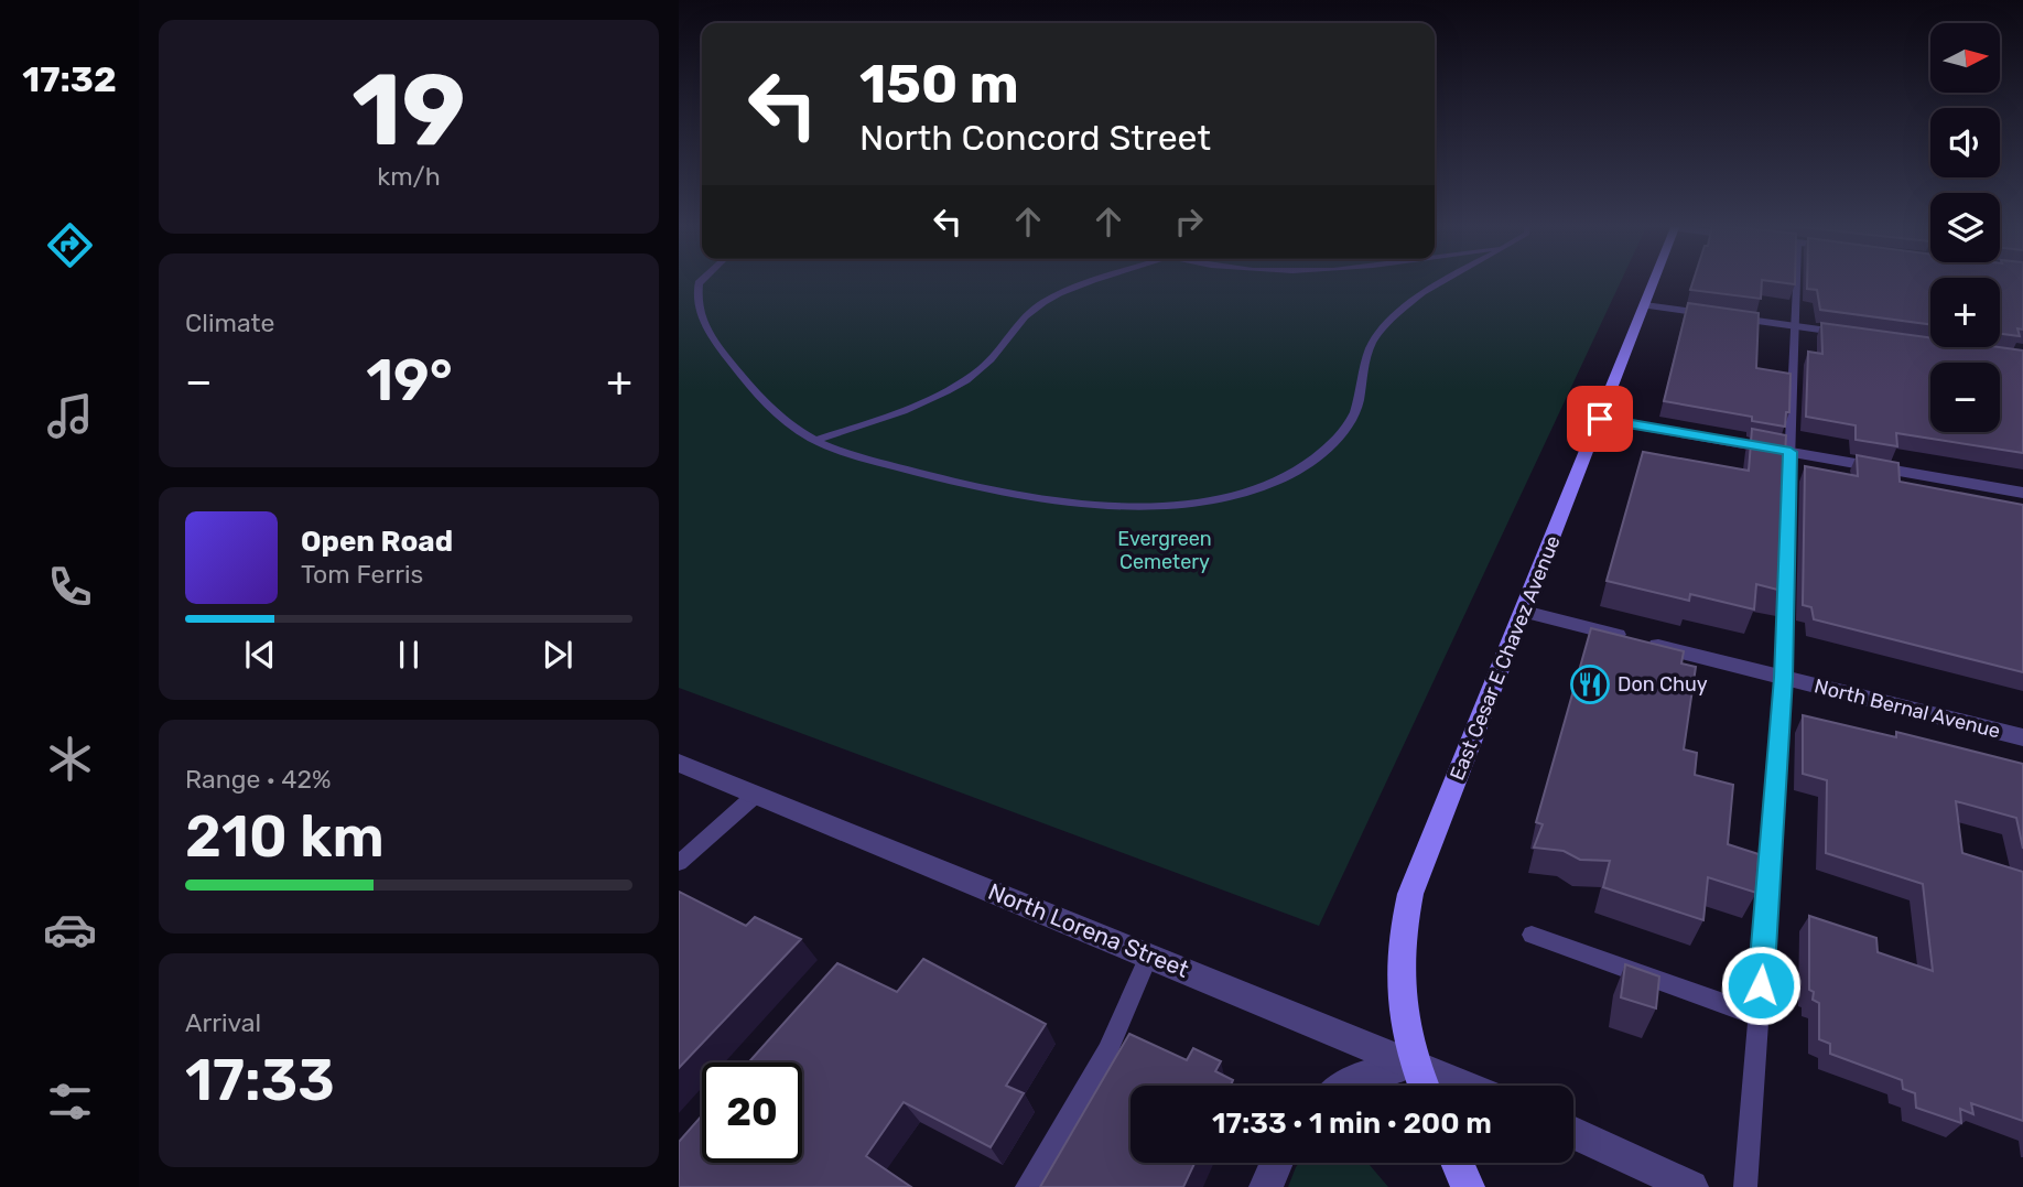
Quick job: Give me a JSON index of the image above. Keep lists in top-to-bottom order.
{
  "streets": {
    "main road": ["East Cesar E Chavez Avenue"],
    "street": ["North Bernal Avenue", "North Lorena Street"]
  },
  "crossings": [
    ["East Cesar E Chavez Avenue", "North Bernal Avenue"],
    ["East Cesar E Chavez Avenue", "North Lorena Street"]
  ],
  "parks": ["Evergreen Cemetery"],
  "places": {
    "restaurant": ["Don Chuy"]
  },
  "north": "right",
  "page": {
    "tabs": "17:32",
    "tile": [
      ["19", "km/h"],
      "Climate",
      ["Range · 42%", "210 km"],
      ["Arrival", "17:33"]
    ],
    "map_buttons": ["+", "−"],
    "turn": ["150 m", "North Concord Street"],
    "heat": ["−", "19°", "+"],
    "song": ["Open Road", "Tom Ferris"],
    "limit": "20",
    "trip": "17:33 · 1 min · 200 m"
  }
}
